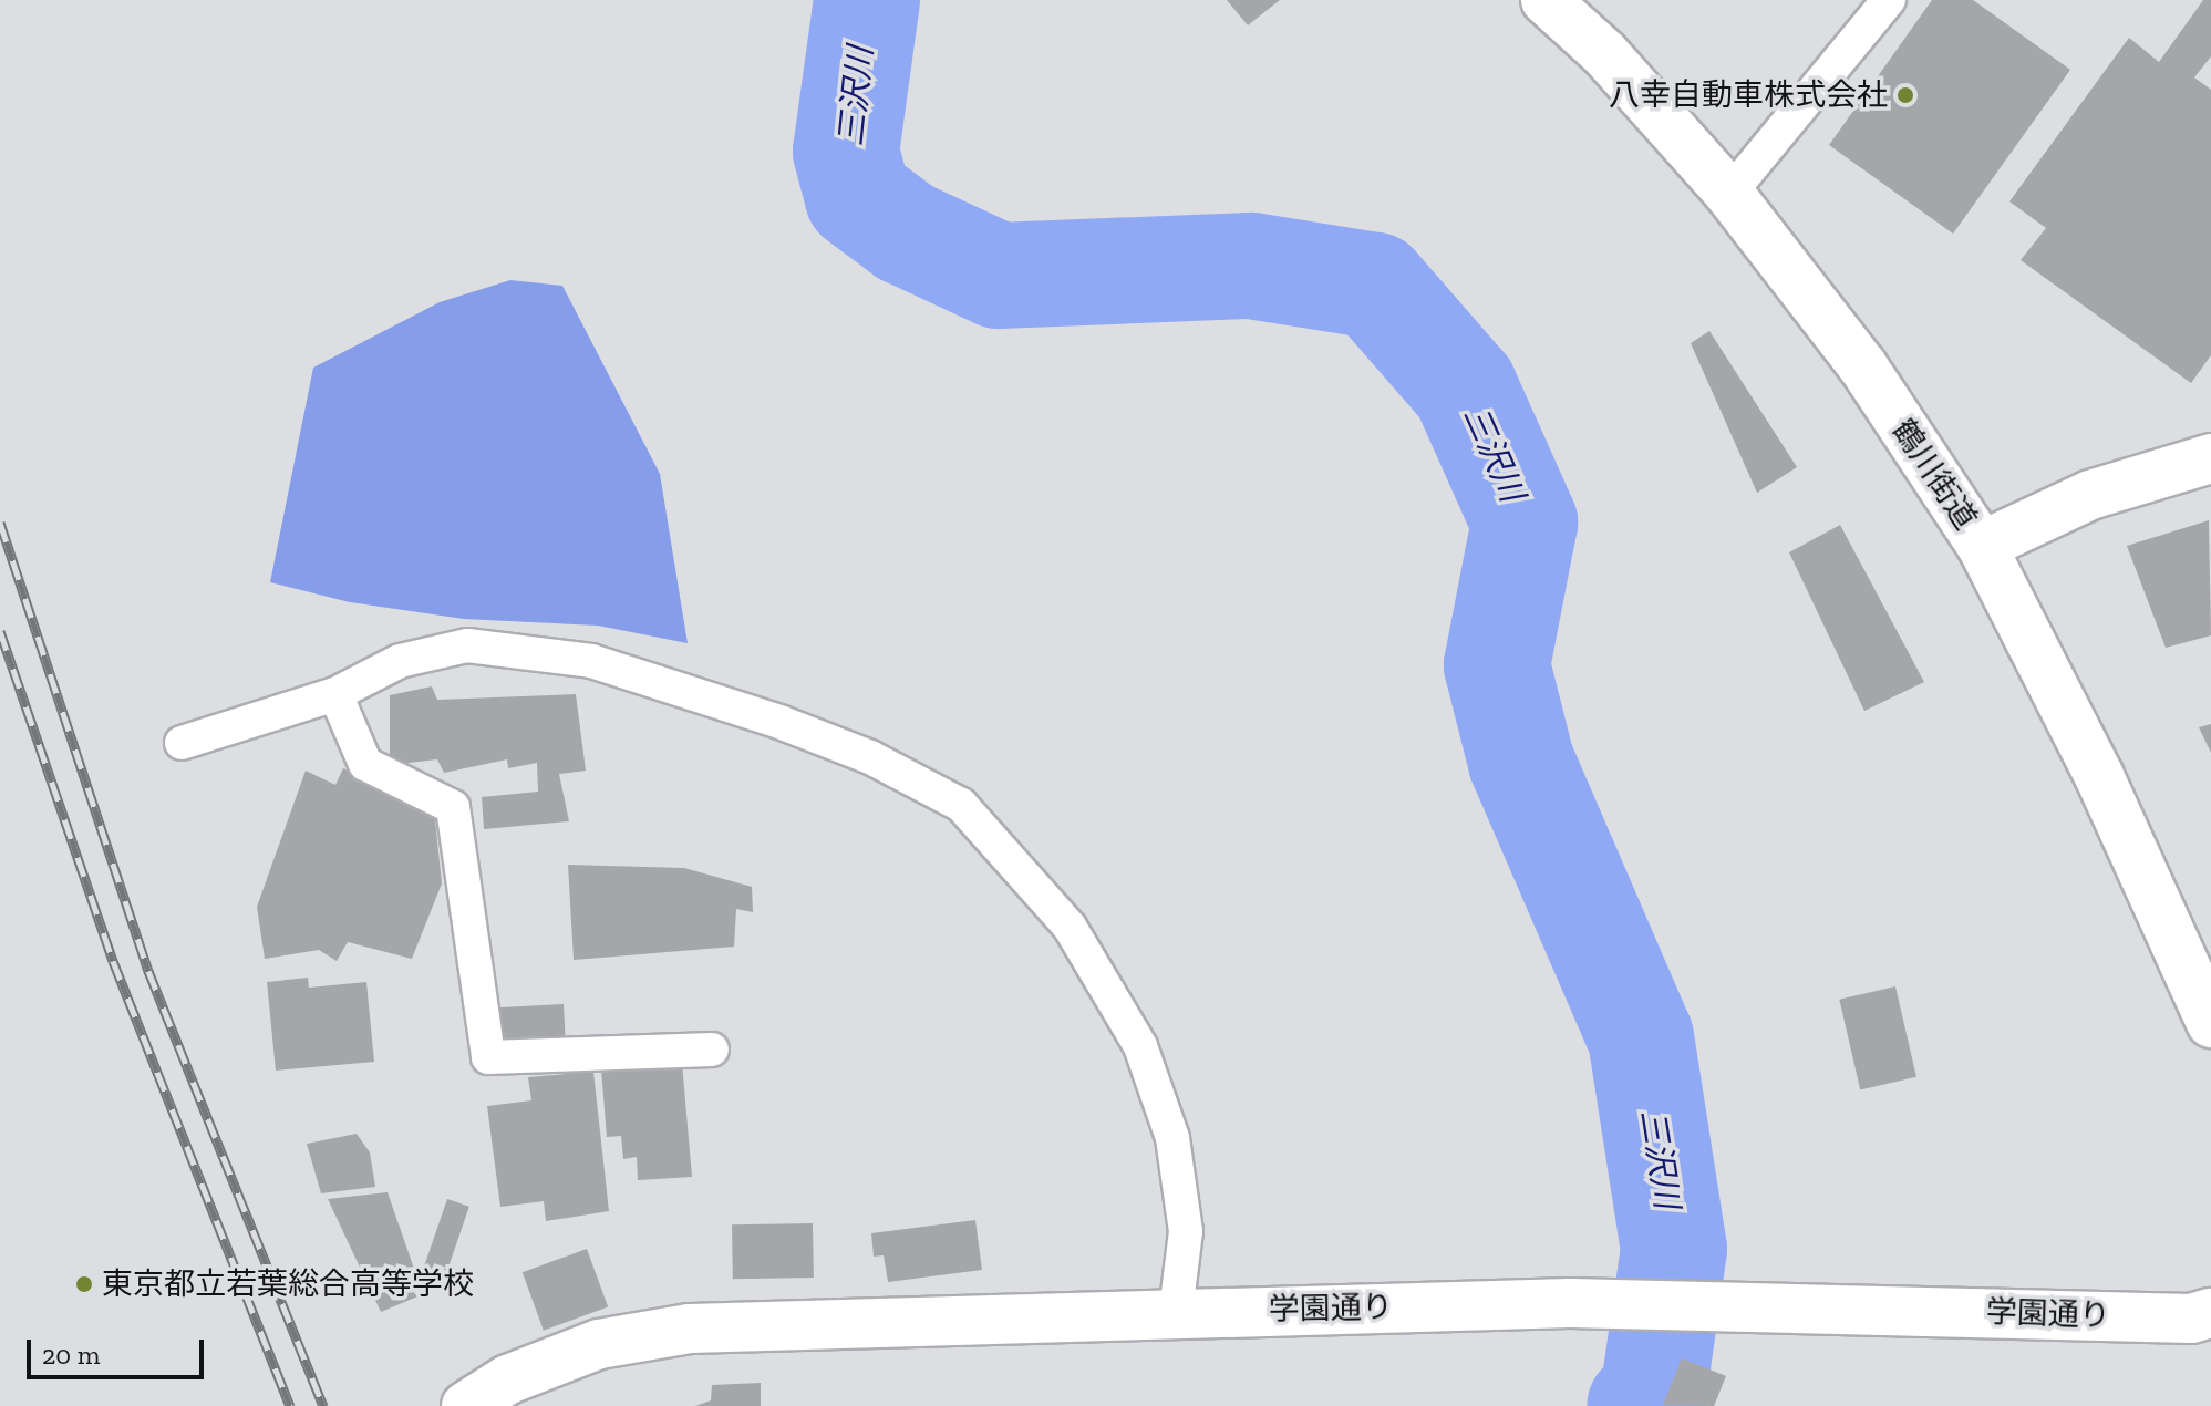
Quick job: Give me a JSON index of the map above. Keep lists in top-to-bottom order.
{
  "streets": {
    "street": ["鶴川街道", "学園通り"]
  },
  "water": ["三沢川"],
  "places": ["八幸自動車株式会社", "東京都立若葉総合高等学校"],
  "scale_bar": "20 m"
}
